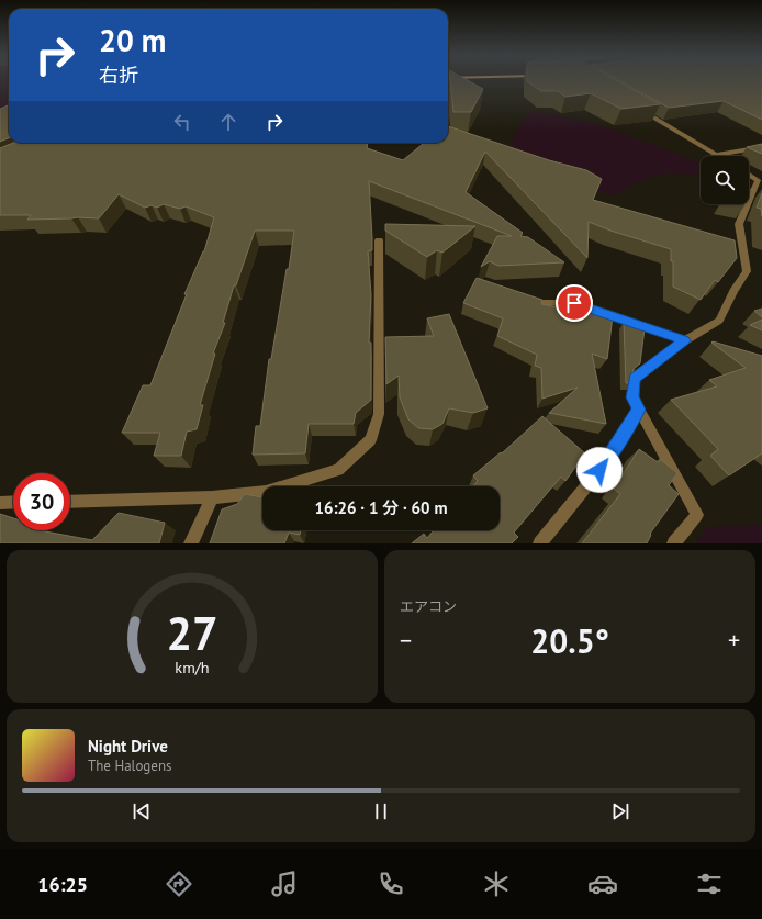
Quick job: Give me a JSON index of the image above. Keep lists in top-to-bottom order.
{
  "page": {
    "turn": ["20 m", "右折"],
    "limit": "30",
    "trip": "16:26 · 1 分 · 60 m",
    "tile": "エアコン",
    "heat": ["−", "20.5°", "+"],
    "song": ["Night Drive", "The Halogens"],
    "tabs": "16:25",
    "gauge": ["27", "km/h"]
  }
}
